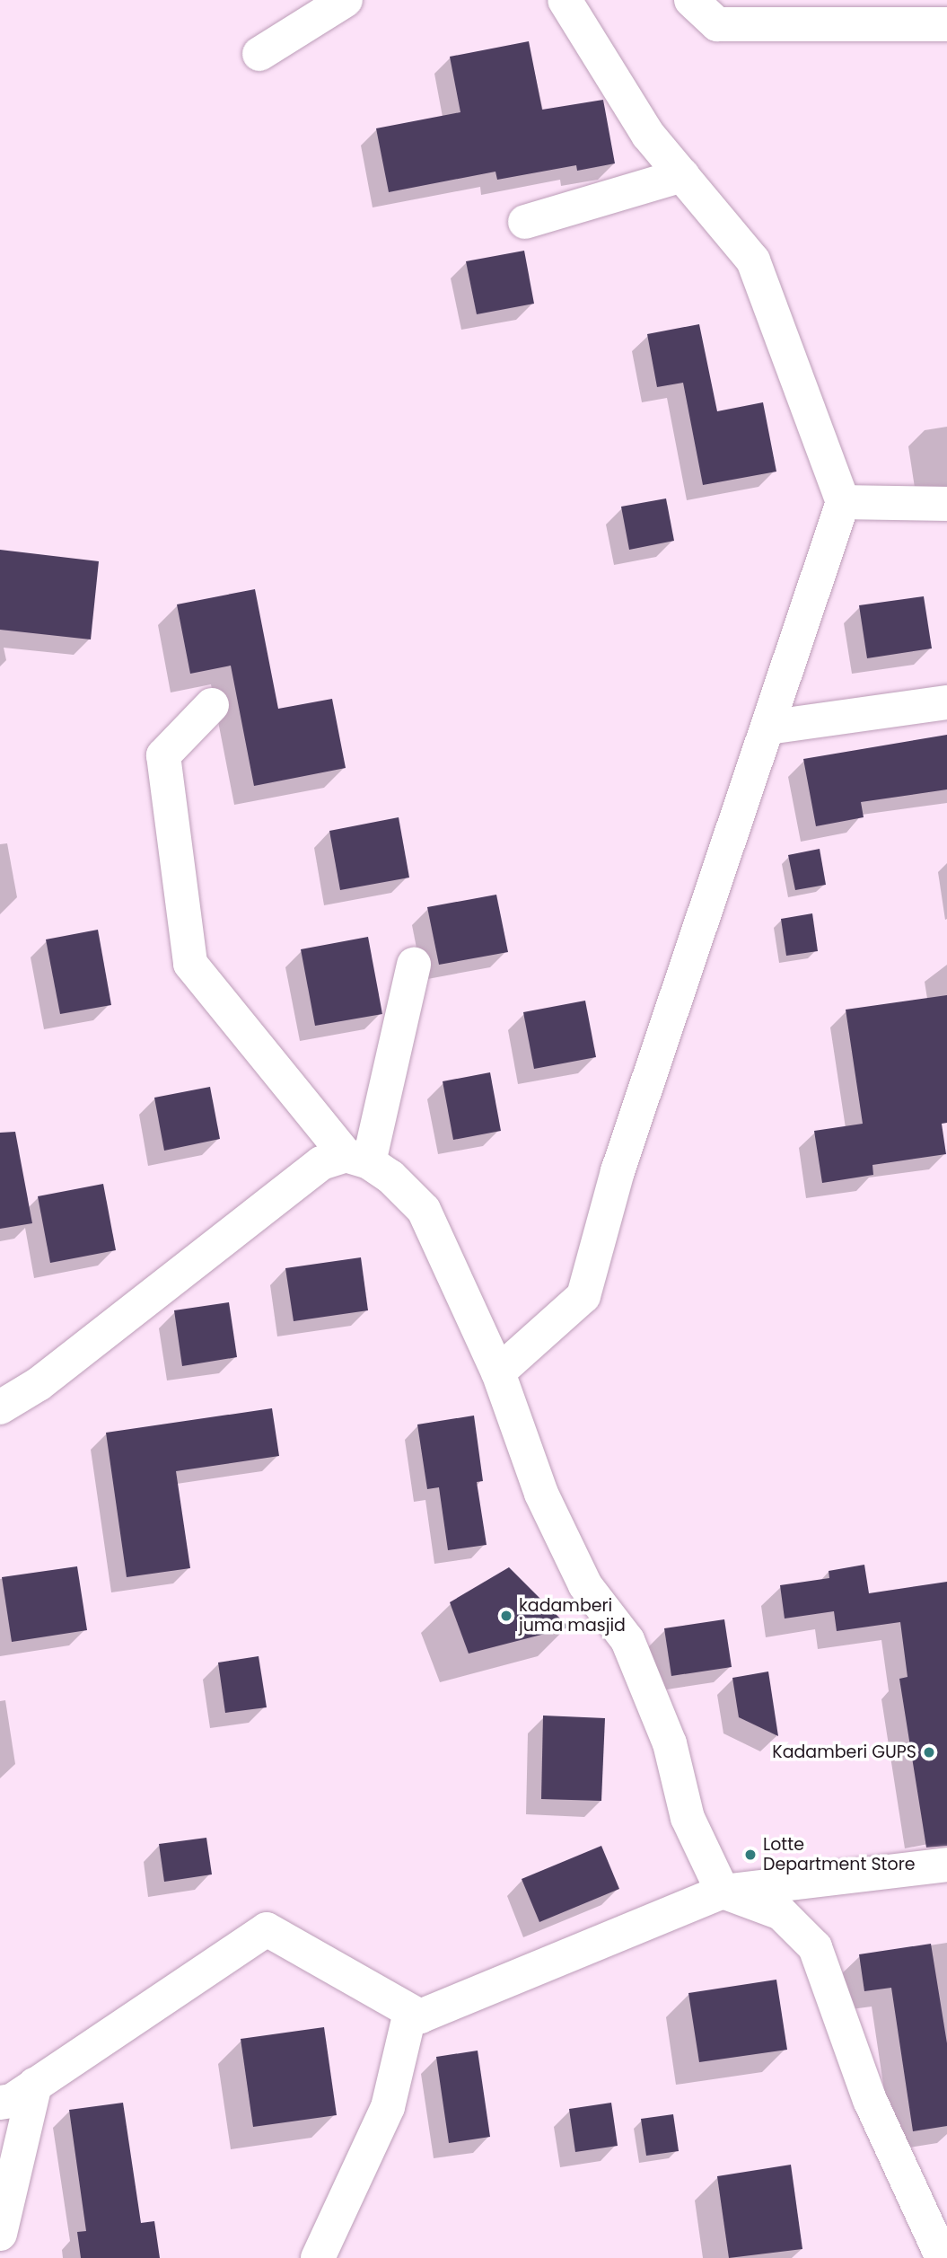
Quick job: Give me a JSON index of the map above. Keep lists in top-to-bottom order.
{
  "places": ["kadamberi juma masjid", "Kadamberi GUPS", "Lotte Department Store"]
}
